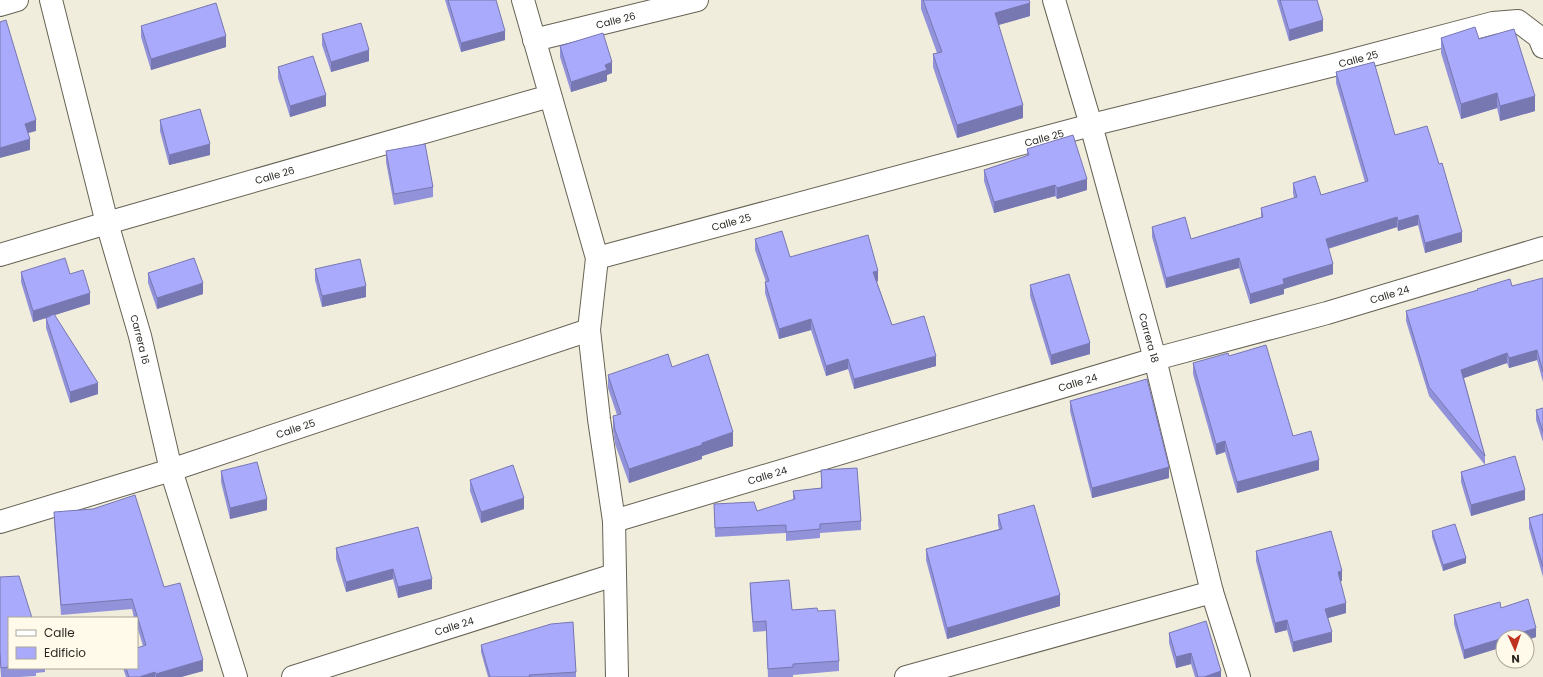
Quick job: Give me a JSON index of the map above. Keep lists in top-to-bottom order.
{
  "streets": {
    "street": [
      "Calle 26",
      "Calle 25",
      "Calle 24",
      "Carrera 18",
      "Carrera 16"
    ]
  },
  "crossings": [
    ["Calle 26", "Carrera 16"],
    ["Calle 25", "Carrera 18"],
    ["Calle 25", "Carrera 16"],
    ["Calle 24", "Carrera 18"]
  ],
  "legend": ["Calle", "Edificio"],
  "north": "bottom"
}
